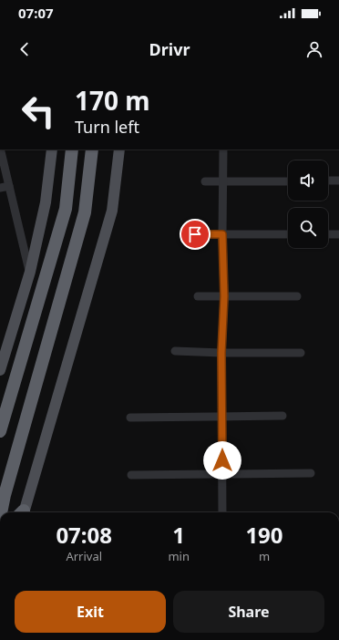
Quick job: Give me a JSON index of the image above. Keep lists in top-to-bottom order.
{
  "page": {
    "status": "07:07",
    "header": "Drivr",
    "turn": ["170 m", "Turn left"],
    "eta": [
      "07:08",
      "Arrival",
      "1",
      "min",
      "190",
      "m"
    ],
    "buttons": ["Exit", "Share"]
  }
}
